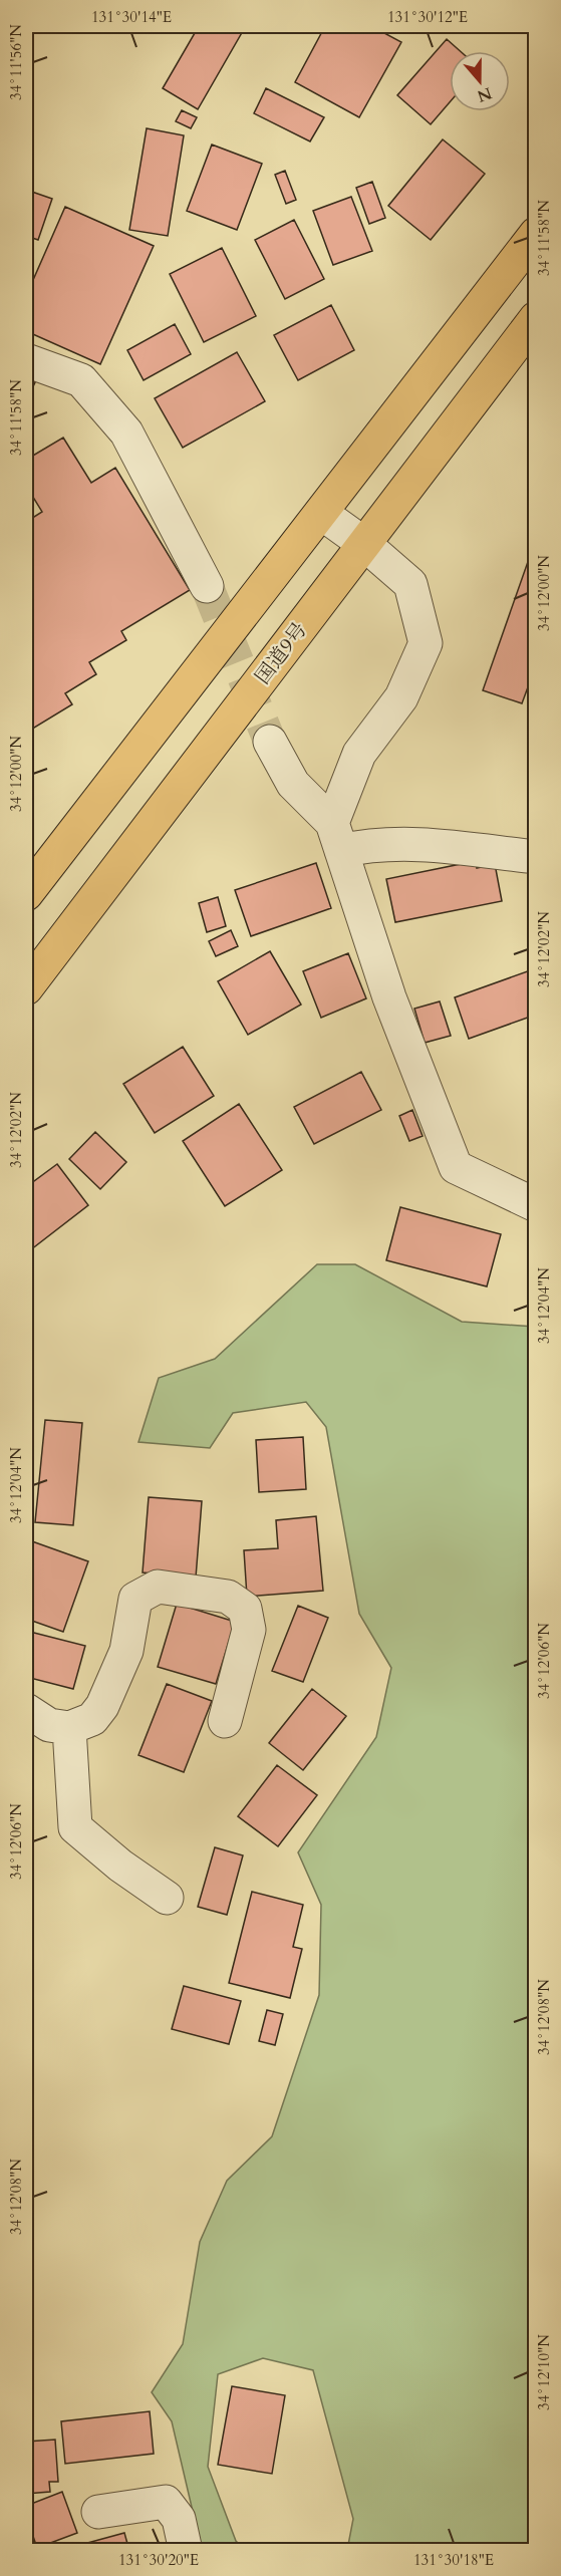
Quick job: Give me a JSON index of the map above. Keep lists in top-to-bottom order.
{
  "streets": {
    "highway": ["国道9号"]
  },
  "north": "bottom",
  "coordinates": [
    "131°30'14\"E",
    "131°30'12\"E",
    "34°11'56\"N",
    "34°11'58\"N",
    "34°12'00\"N",
    "34°12'02\"N",
    "34°12'04\"N",
    "34°12'06\"N",
    "34°12'08\"N",
    "34°12'10\"N",
    "131°30'20\"E",
    "131°30'18\"E"
  ]
}
